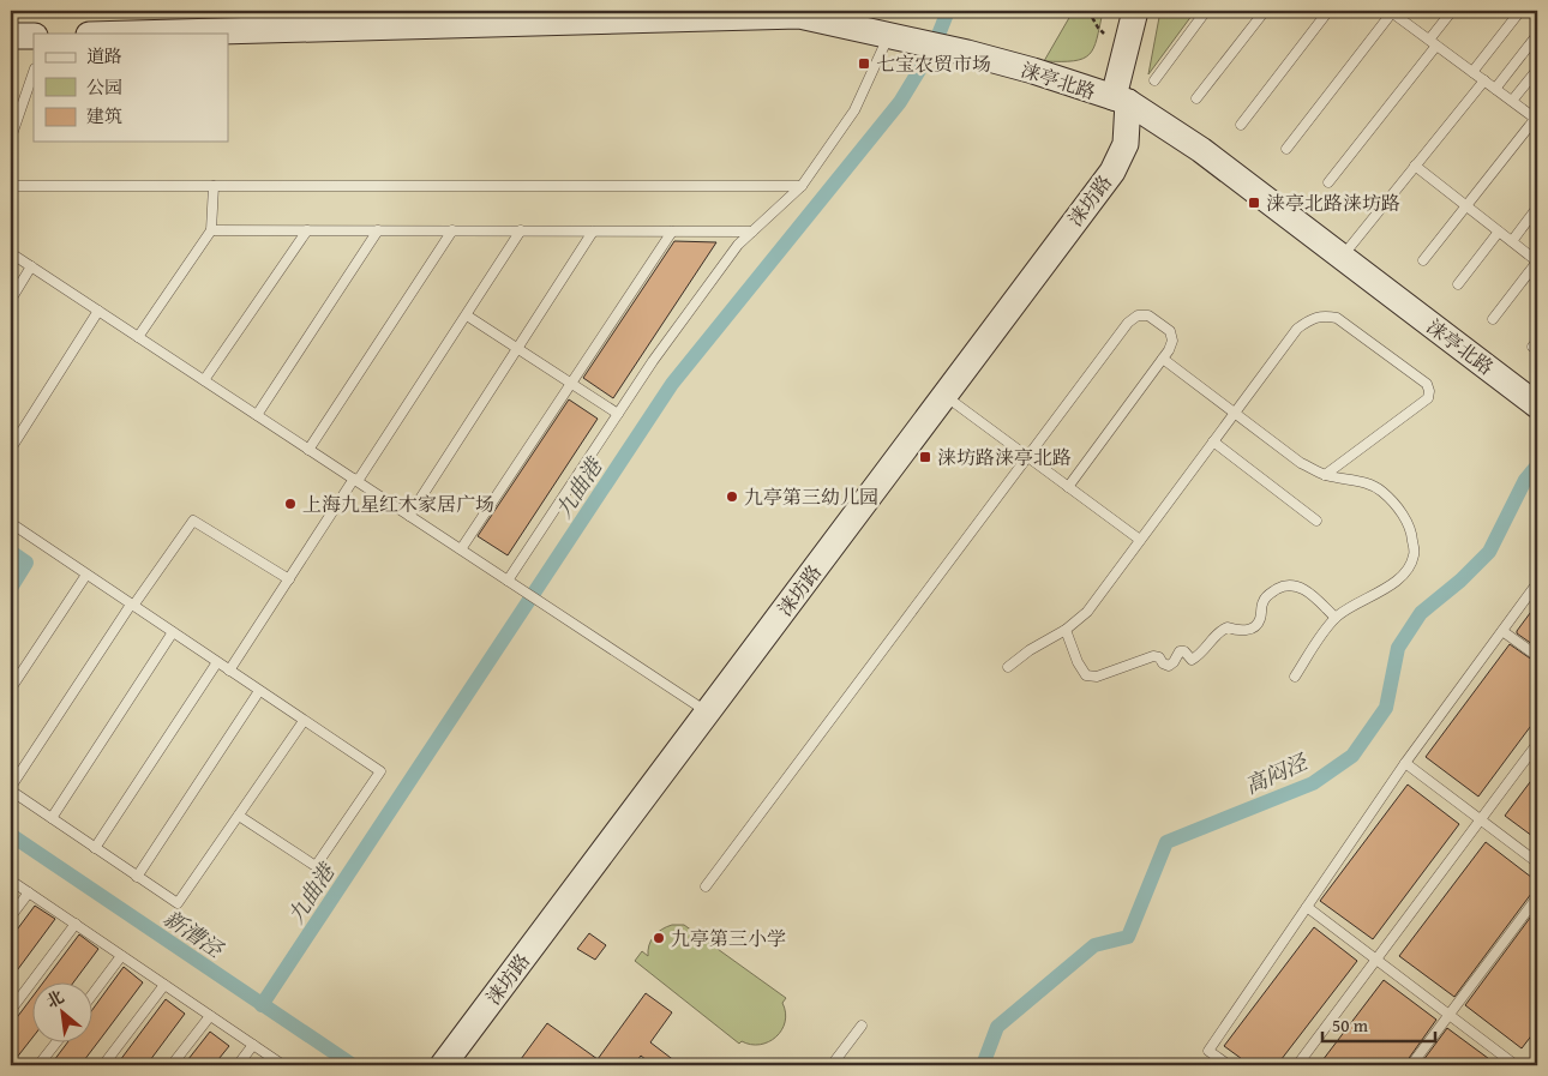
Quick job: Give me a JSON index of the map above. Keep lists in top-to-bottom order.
{
  "streets": {
    "street": ["涞亭北路", "涞坊路"]
  },
  "crossings": [
    ["涞亭北路", "涞坊路"]
  ],
  "water": ["九曲港", "高闷泾", "新漕泾"],
  "places": {
    "transit": ["七宝农贸市场", "涞亭北路涞坊路", "涞坊路涞亭北路"],
    "other": ["九亭第三幼儿园", "上海九星红木家居广场", "九亭第三小学"]
  },
  "legend": ["道路", "公园", "建筑"],
  "scale_bar": "50 m",
  "north": "top left"
}
